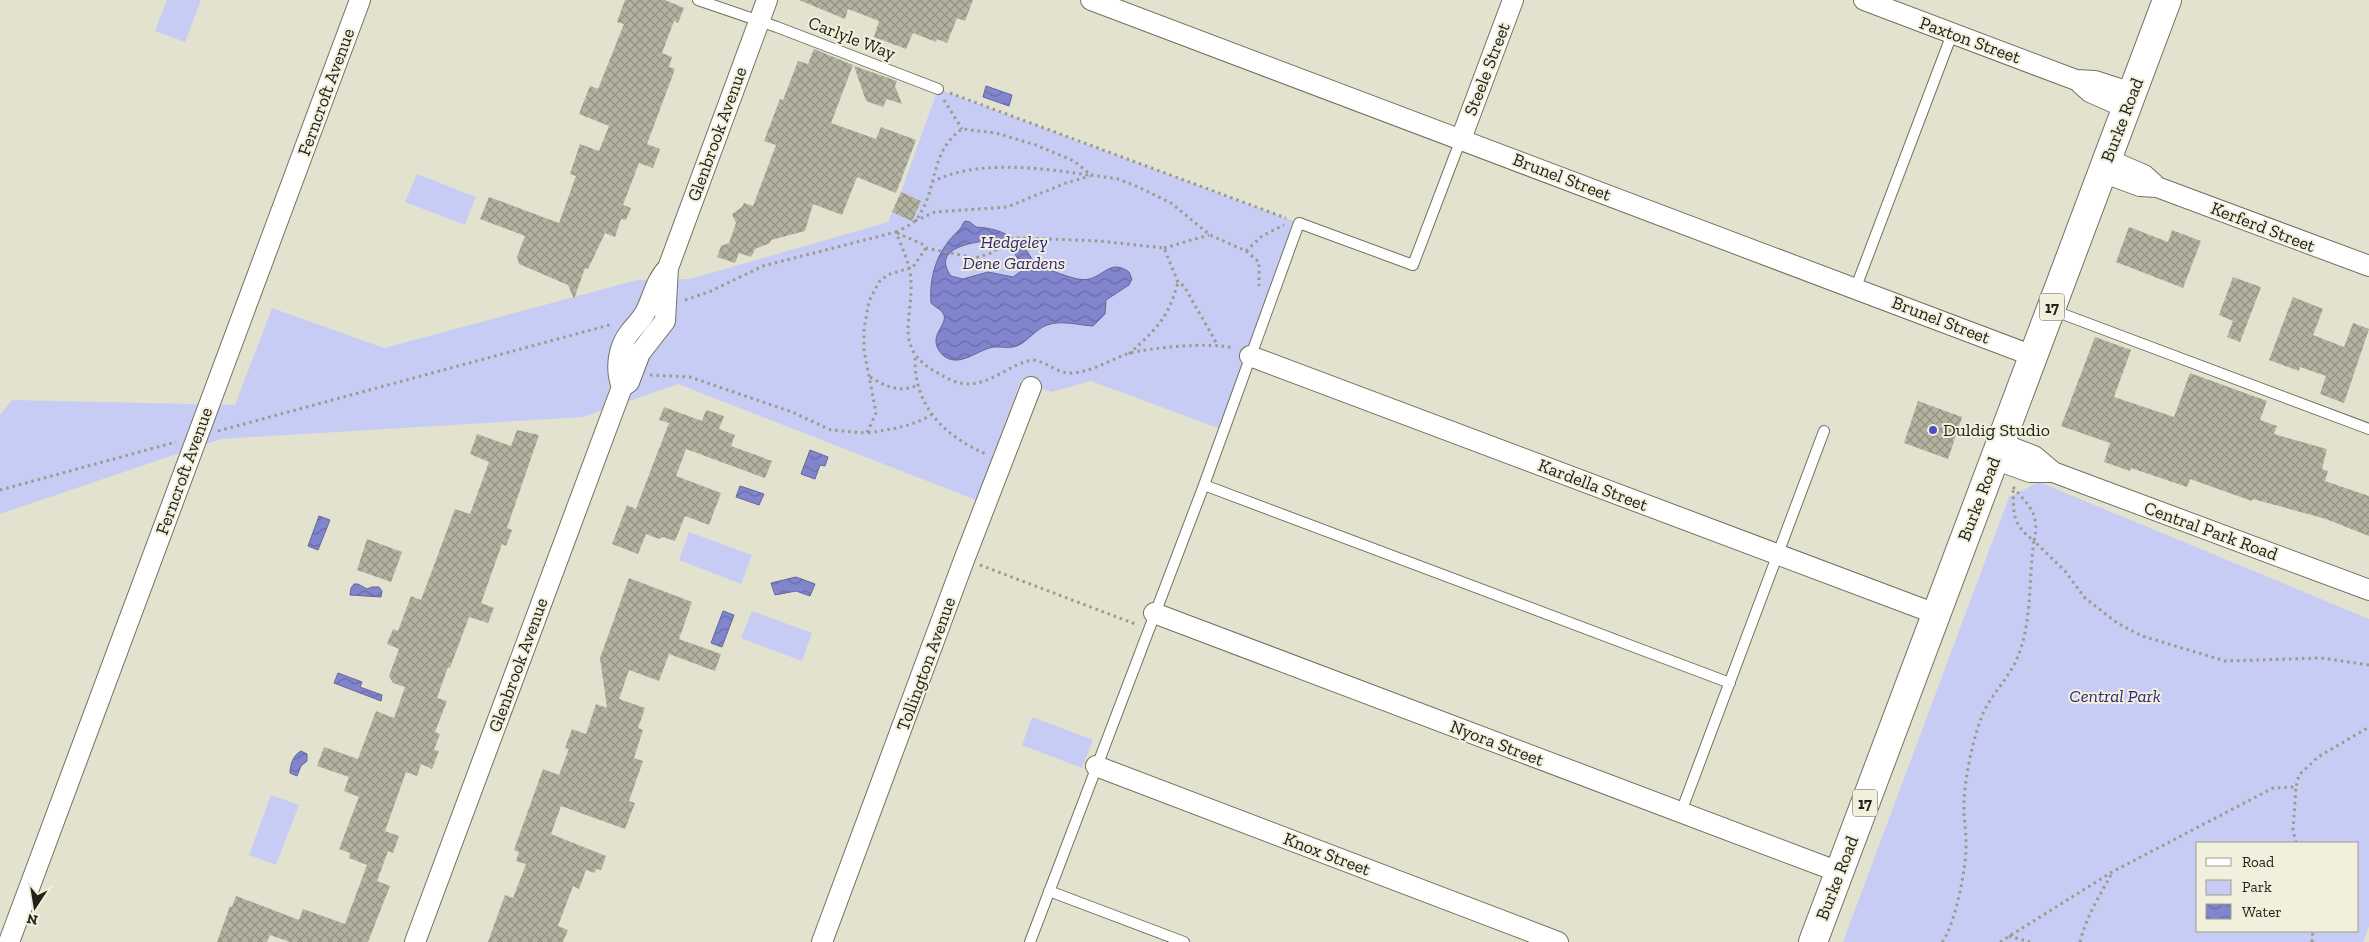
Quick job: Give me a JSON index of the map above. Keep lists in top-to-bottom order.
{
  "streets": {
    "main road": ["Burke Road", "17"],
    "street": [
      "Paxton Street",
      "Steele Street",
      "Ferncroft Avenue",
      "Glenbrook Avenue",
      "Brunel Street",
      "Kerferd Street",
      "Kardella Street",
      "Central Park Road",
      "Tollington Avenue",
      "Nyora Street",
      "Knox Street"
    ],
    "lane": ["Carlyle Way"]
  },
  "crossings": [
    ["Carlyle Way", "Glenbrook Avenue"],
    ["Paxton Street", "Burke Road"],
    ["Steele Street", "Brunel Street"],
    ["Burke Road", "Brunel Street"],
    ["Burke Road", "Kerferd Street"],
    ["Burke Road", "Kardella Street"],
    ["Burke Road", "Central Park Road"],
    ["Burke Road", "Nyora Street"]
  ],
  "parks": ["Hedgeley Dene Gardens", "Central Park"],
  "places": ["Duldig Studio"],
  "legend": ["Road", "Park", "Water"],
  "north": "bottom"
}
